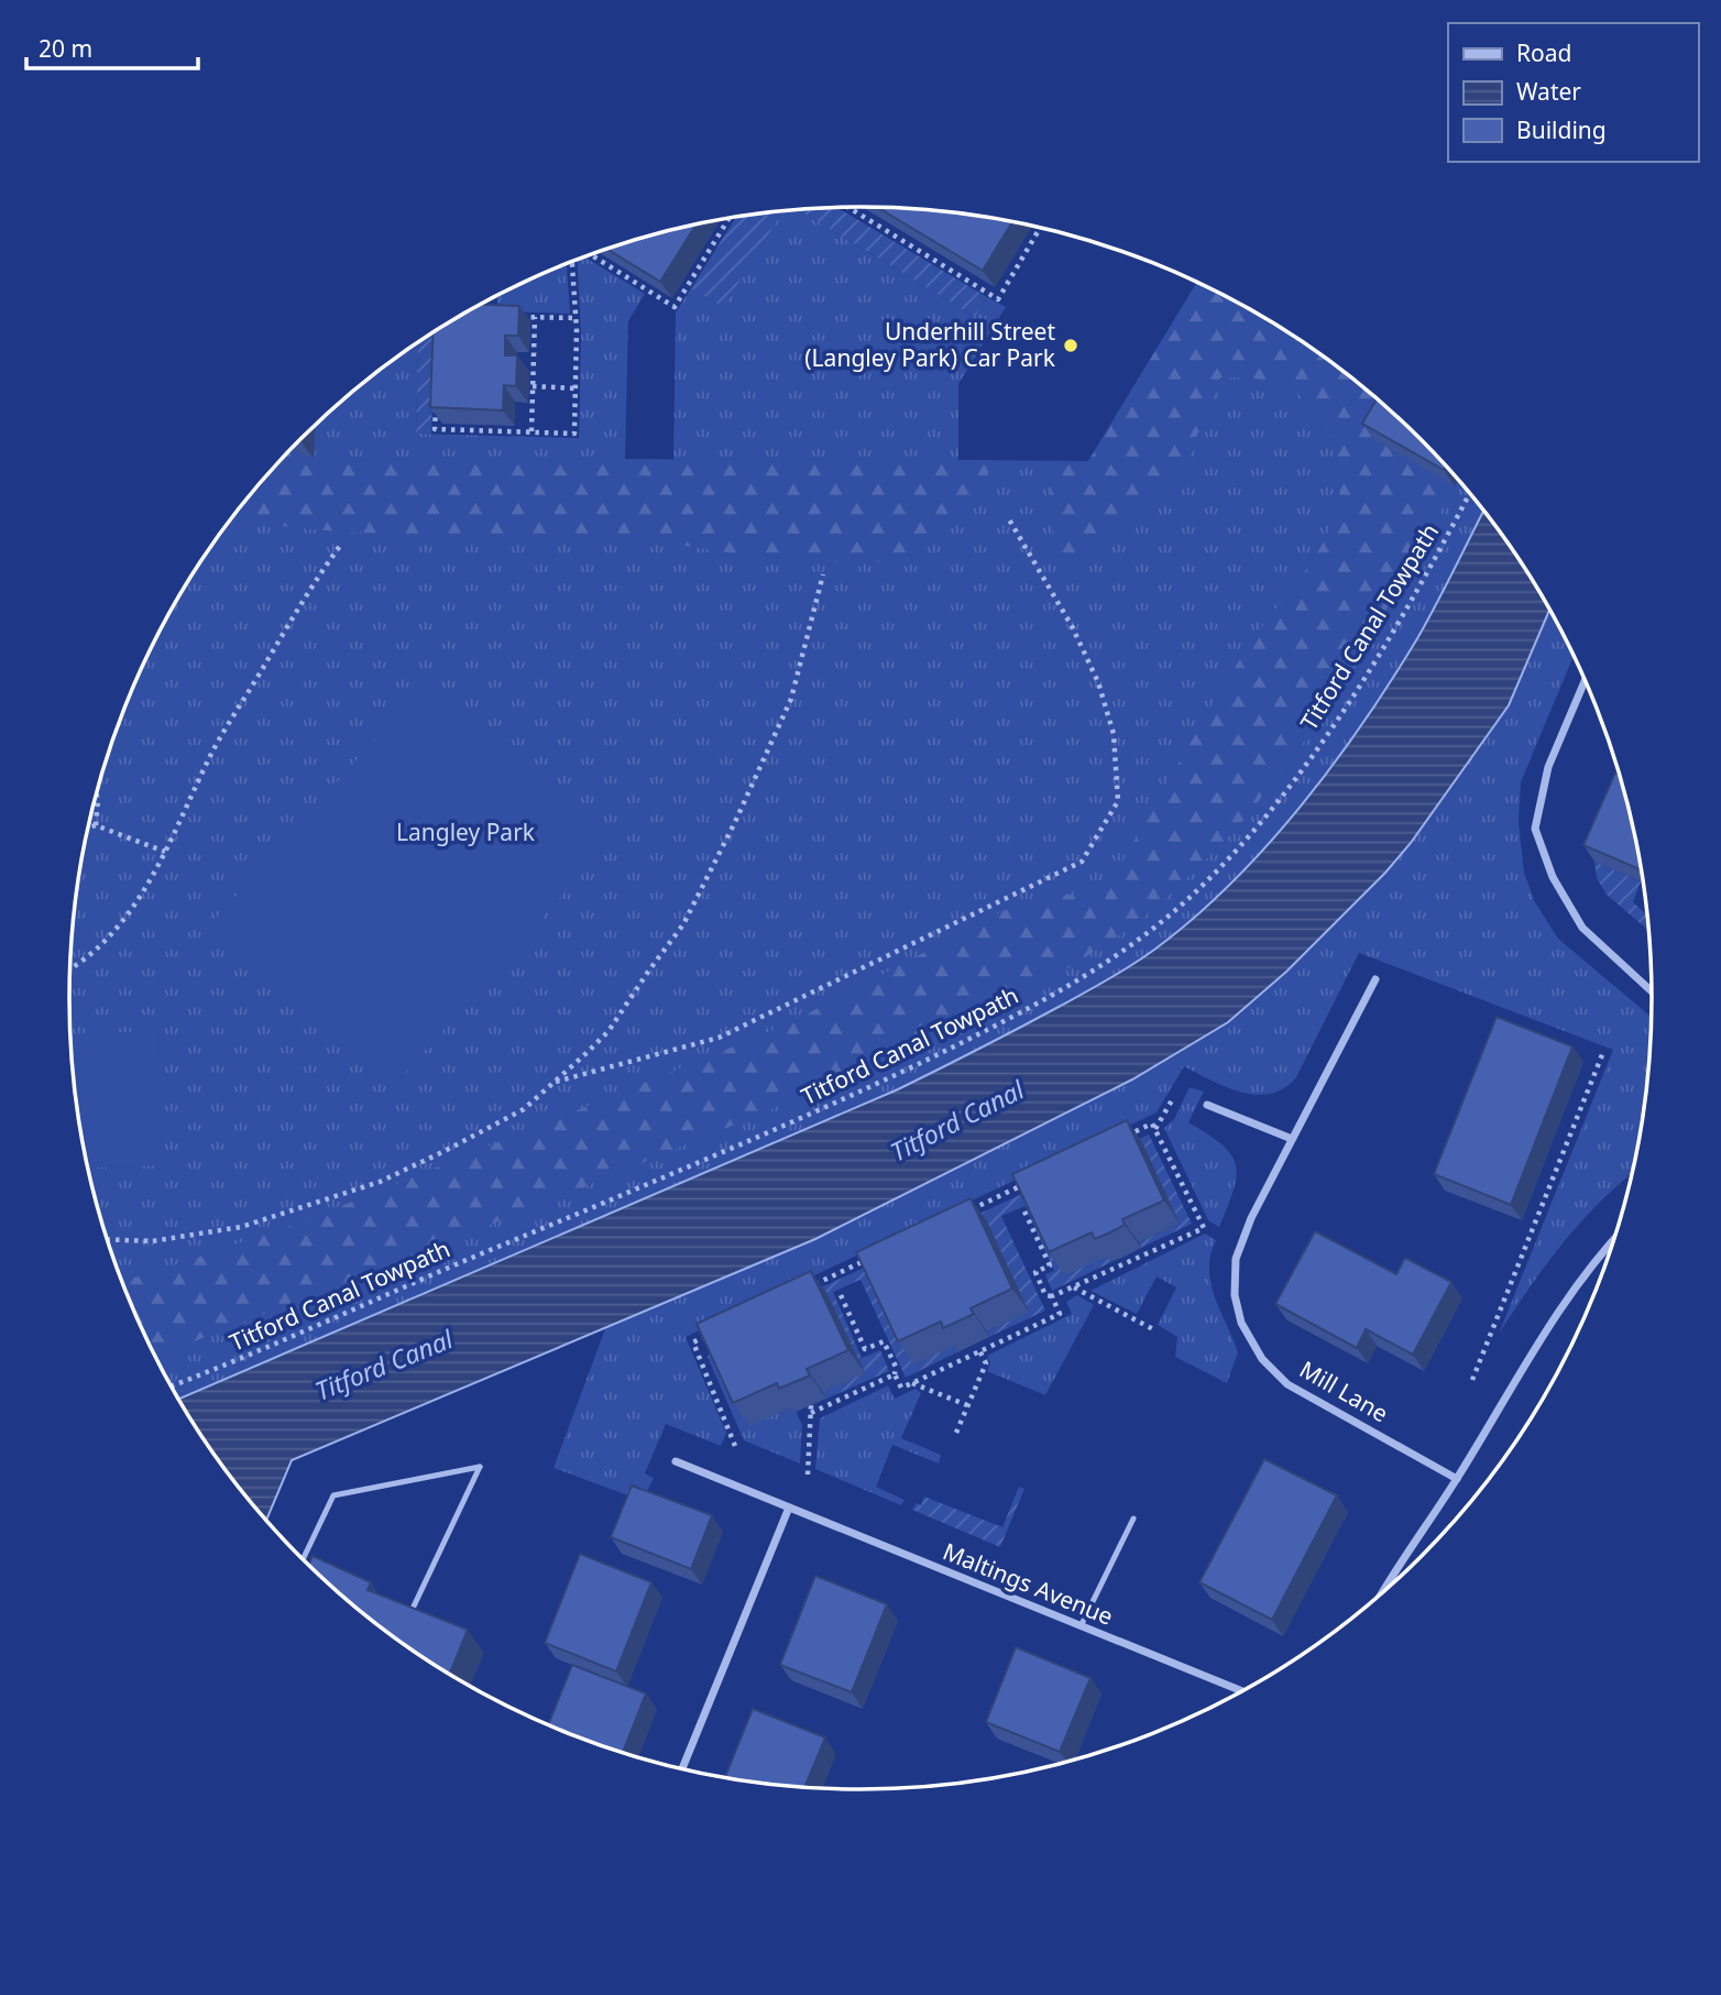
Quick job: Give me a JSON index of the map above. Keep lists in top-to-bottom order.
{
  "streets": {
    "street": ["Mill Lane", "Maltings Avenue"],
    "path": ["Titford Canal Towpath"]
  },
  "water": ["Titford Canal"],
  "parks": ["Langley Park"],
  "places": ["Underhill Street (Langley Park) Car Park"],
  "legend": ["Road", "Water", "Building"],
  "scale_bar": "20 m"
}
